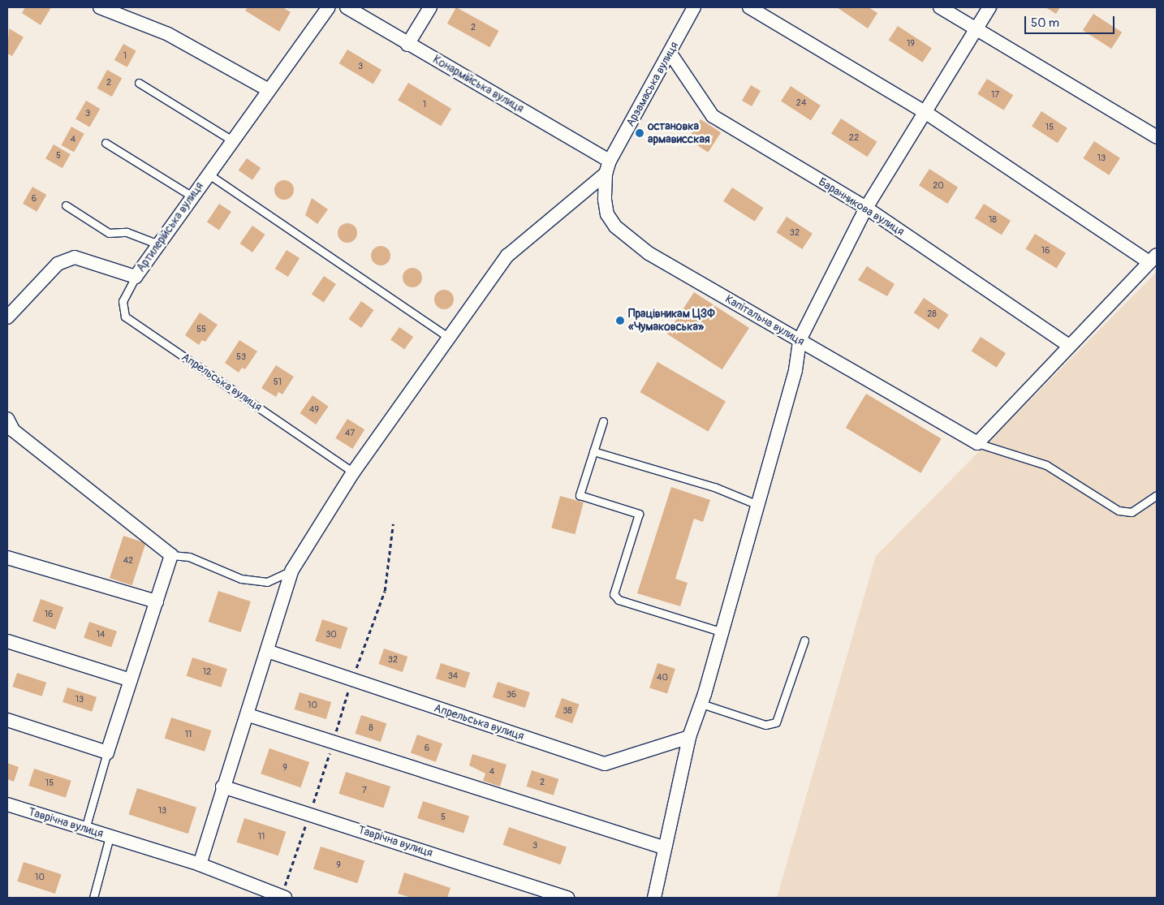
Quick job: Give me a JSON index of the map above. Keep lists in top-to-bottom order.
{
  "streets": {
    "street": [
      "Конармійська вулиця",
      "Арзамаська вулиця",
      "Баранникова вулиця",
      "Артилерійська вулиця",
      "Капітальна вулиця",
      "Апрельська вулиця",
      "Таврічна вулиця"
    ]
  },
  "crossings": [
    ["Конармійська вулиця", "Арзамаська вулиця"],
    ["Конармійська вулиця", "Капітальна вулиця"],
    ["Арзамаська вулиця", "Баранникова вулиця"],
    ["Арзамаська вулиця", "Капітальна вулиця"],
    ["Артилерійська вулиця", "Апрельська вулиця"]
  ],
  "places": ["остановка армависская", "Працівникам ЦЗФ «Чумаковська»"],
  "house_numbers": [
    "2",
    "19",
    "1",
    "3",
    "2",
    "17",
    "24",
    "1",
    "3",
    "15",
    "22",
    "4",
    "5",
    "13",
    "20",
    "6",
    "18",
    "32",
    "16",
    "28",
    "55",
    "53",
    "51",
    "49",
    "47",
    "42",
    "16",
    "14",
    "30",
    "32",
    "12",
    "34",
    "40",
    "36",
    "13",
    "10",
    "38",
    "8",
    "11",
    "6",
    "9",
    "4",
    "2",
    "15",
    "7",
    "13",
    "5",
    "11",
    "3",
    "9",
    "10"
  ],
  "scale_bar": "50 m"
}
